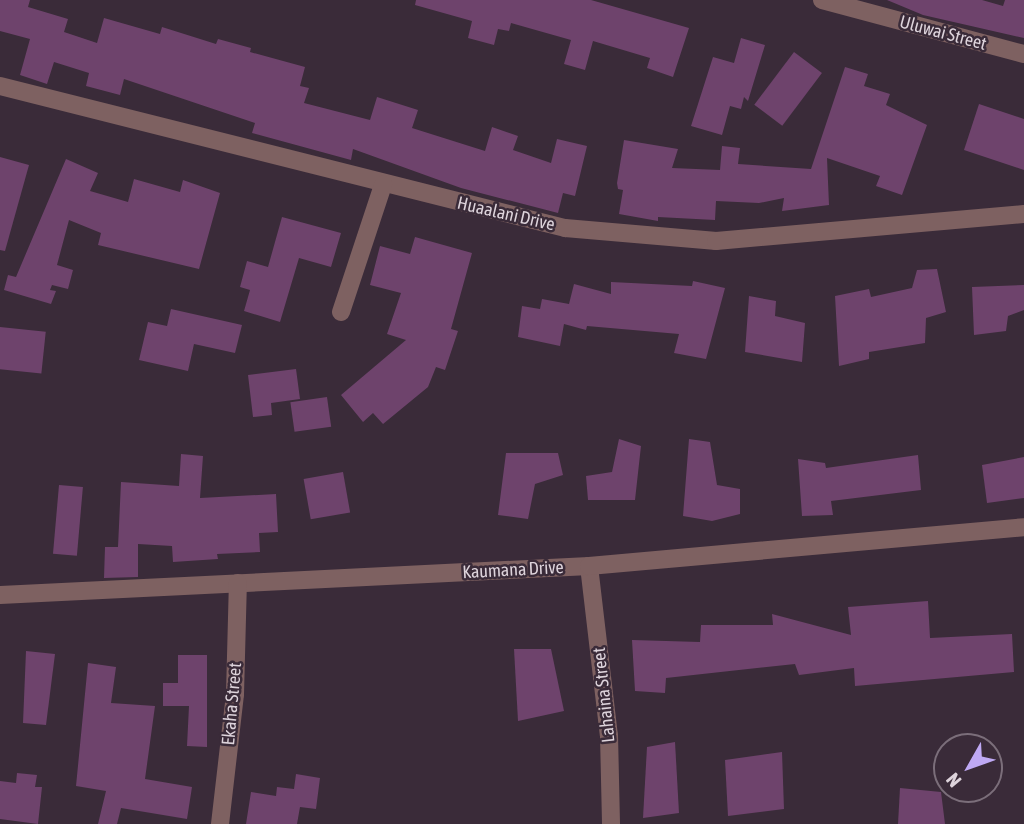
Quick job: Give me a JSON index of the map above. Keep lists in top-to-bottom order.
{
  "streets": {
    "street": [
      "Uluwai Street",
      "Huaalani Drive",
      "Kaumana Drive",
      "Lahaina Street",
      "Ekaha Street"
    ]
  },
  "crossings": [
    ["Kaumana Drive", "Lahaina Street"],
    ["Kaumana Drive", "Ekaha Street"]
  ],
  "north": "bottom left"
}
